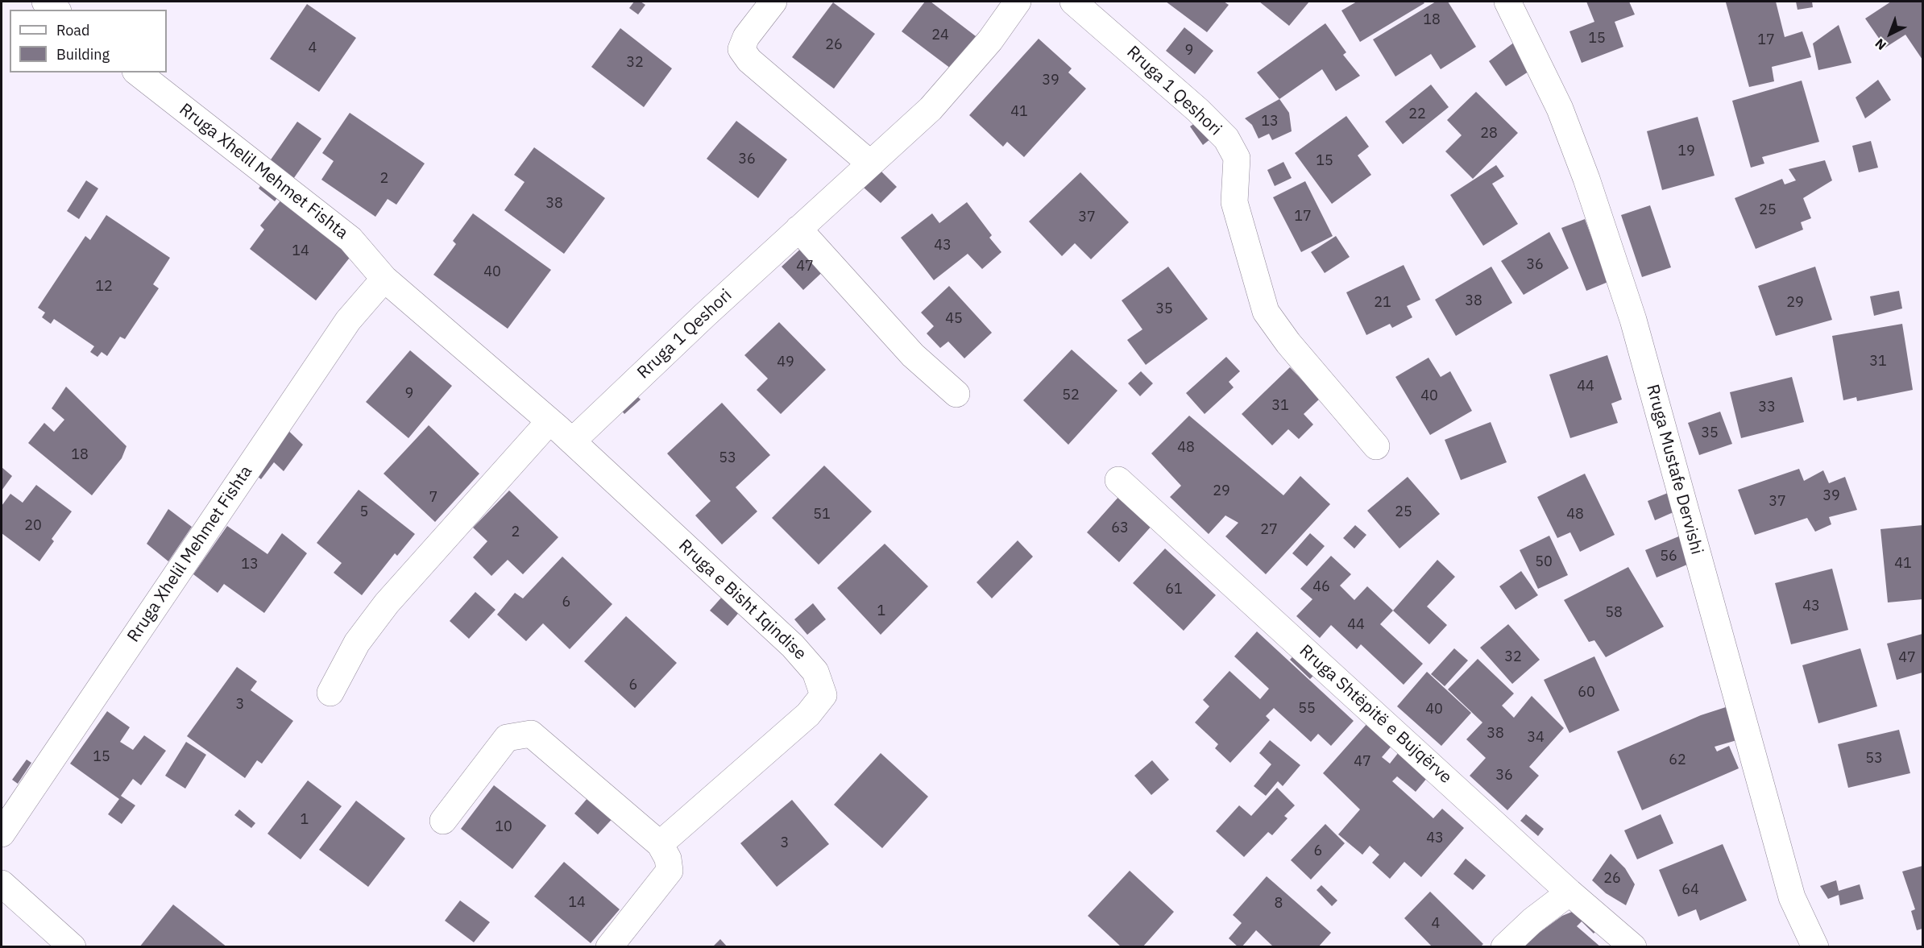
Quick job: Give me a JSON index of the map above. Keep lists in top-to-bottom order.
{
  "streets": {
    "street": [
      "Rruga 1 Qeshori",
      "Rruga Xhelil Mehmet Fishta",
      "Rruga Mustafe Dervishi",
      "Rruga e Bisht Iqindise",
      "Rruga Shtëpitë e Bujqërve"
    ]
  },
  "crossings": [
    ["Rruga 1 Qeshori", "Rruga Xhelil Mehmet Fishta"],
    ["Rruga 1 Qeshori", "Rruga e Bisht Iqindise"],
    ["Rruga Xhelil Mehmet Fishta", "Rruga e Bisht Iqindise"]
  ],
  "house_numbers": [
    "18",
    "24",
    "15",
    "17",
    "26",
    "4",
    "9",
    "32",
    "39",
    "41",
    "22",
    "13",
    "28",
    "19",
    "36",
    "15",
    "2",
    "38",
    "25",
    "17",
    "37",
    "43",
    "14",
    "36",
    "47",
    "40",
    "12",
    "38",
    "21",
    "29",
    "35",
    "45",
    "31",
    "49",
    "44",
    "9",
    "52",
    "40",
    "31",
    "33",
    "35",
    "48",
    "18",
    "53",
    "29",
    "39",
    "7",
    "37",
    "5",
    "25",
    "51",
    "48",
    "20",
    "63",
    "27",
    "2",
    "56",
    "50",
    "41",
    "13",
    "46",
    "61",
    "6",
    "43",
    "1",
    "58",
    "44",
    "32",
    "47",
    "6",
    "60",
    "3",
    "55",
    "40",
    "38",
    "34",
    "15",
    "53",
    "62",
    "47",
    "36",
    "1",
    "10",
    "43",
    "3",
    "6",
    "26",
    "64",
    "14",
    "8",
    "4"
  ],
  "legend": ["Road", "Building"],
  "north": "bottom left"
}
